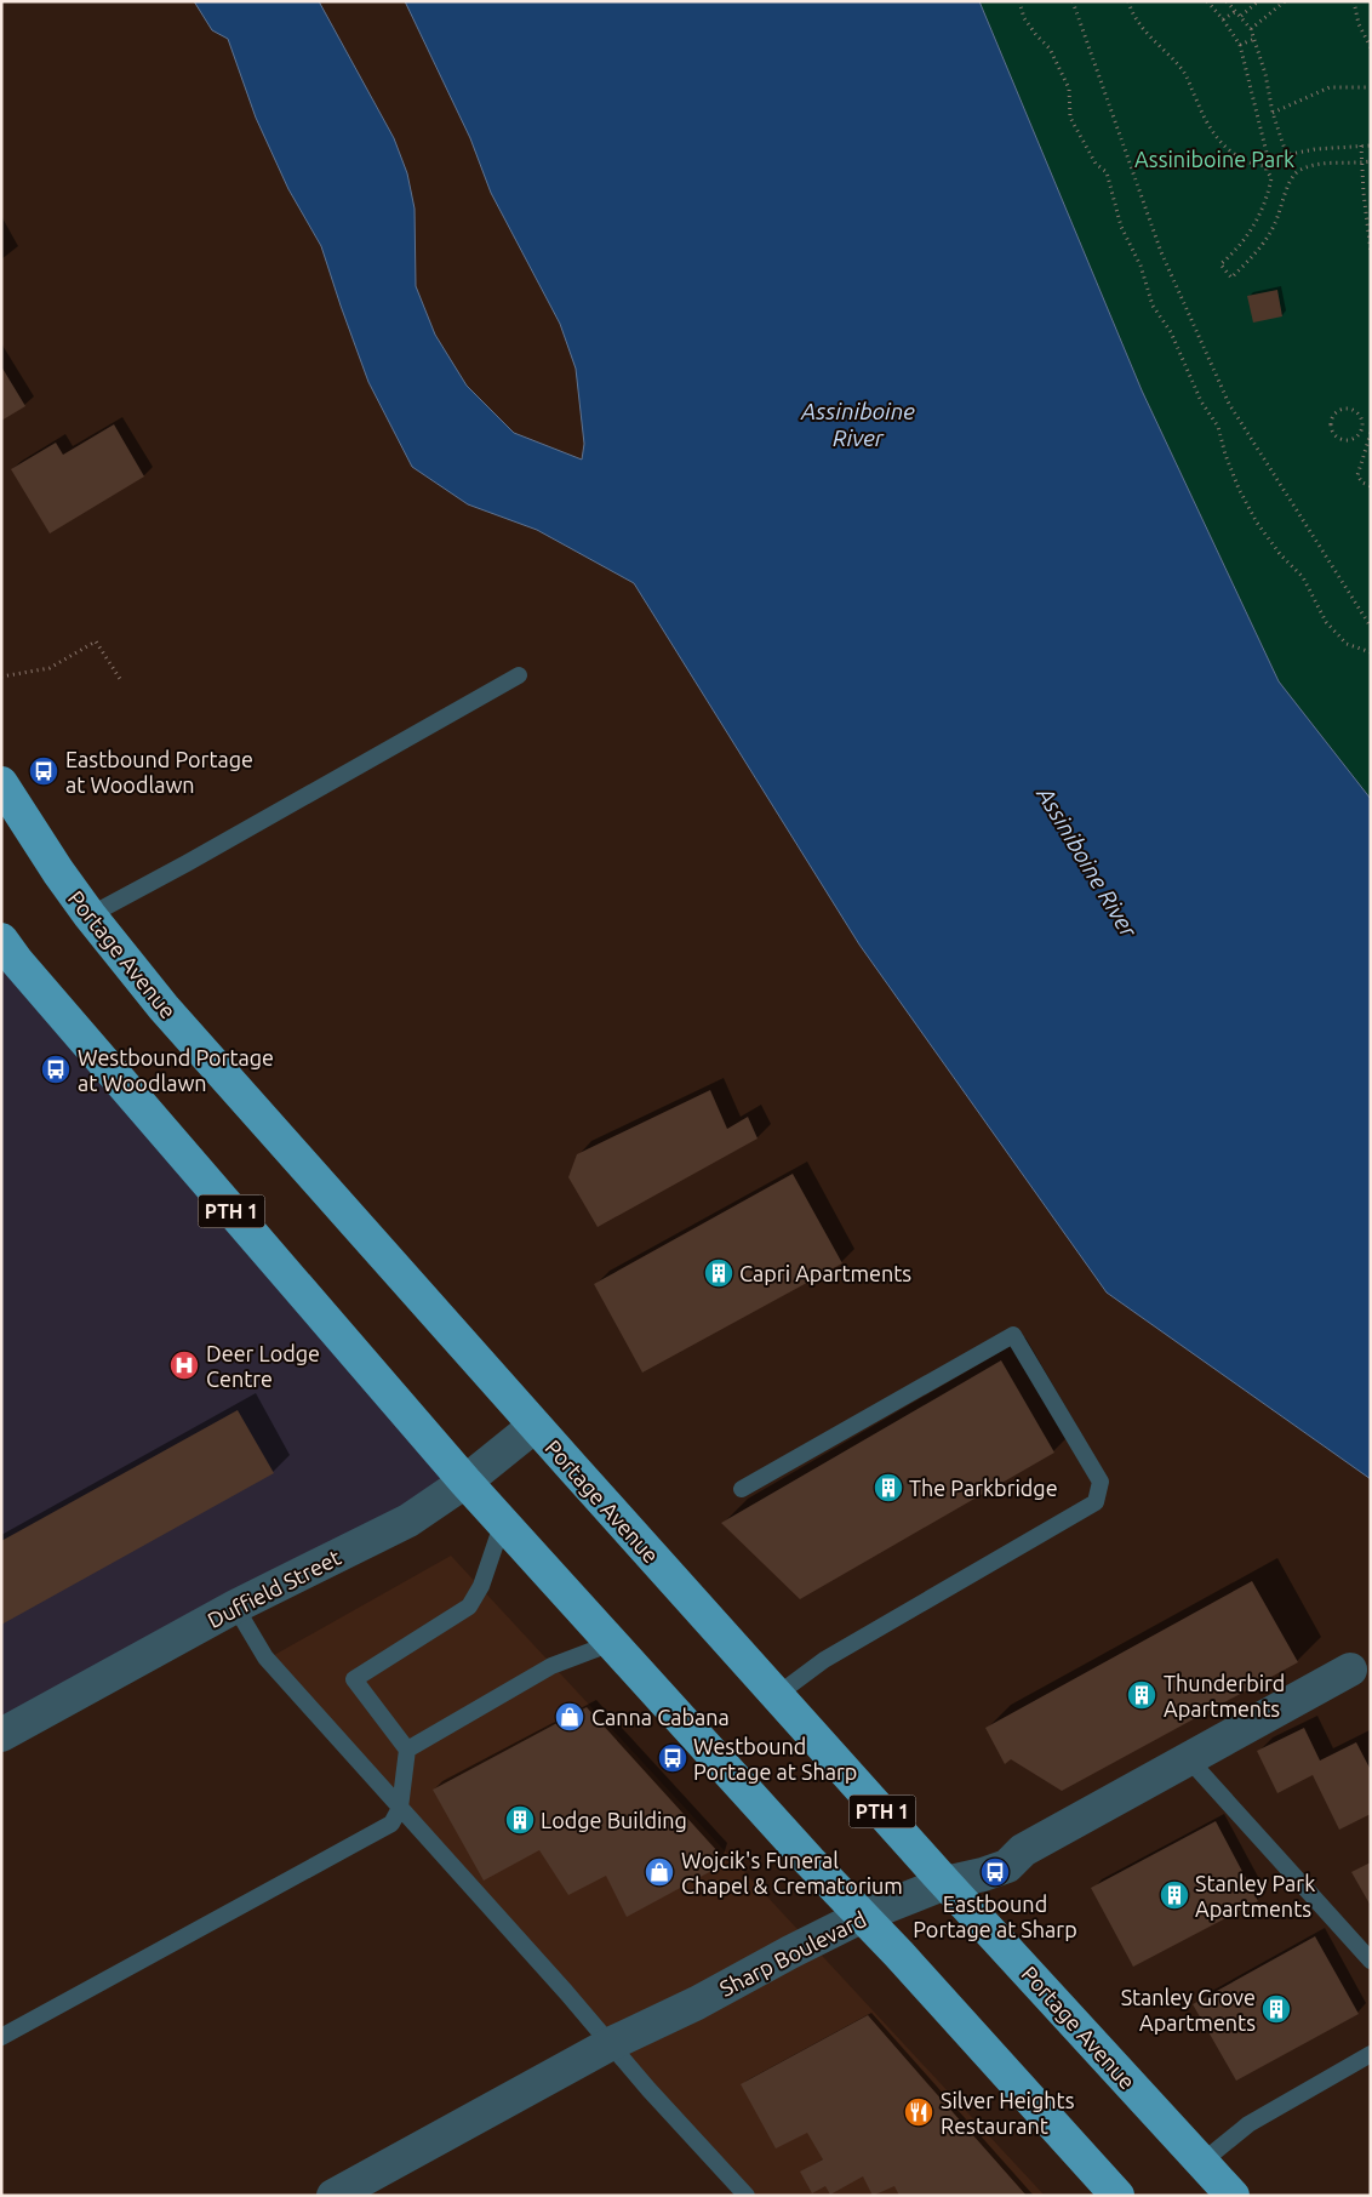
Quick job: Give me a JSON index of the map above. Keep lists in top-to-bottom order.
{
  "streets": {
    "highway": ["Portage Avenue", "PTH 1"],
    "street": ["Duffield Street", "Sharp Boulevard"]
  },
  "crossings": [
    ["Portage Avenue", "Duffield Street"],
    ["Portage Avenue", "Sharp Boulevard"],
    ["PTH 1", "Duffield Street"],
    ["PTH 1", "Sharp Boulevard"]
  ],
  "water": ["Assiniboine River"],
  "parks": ["Assiniboine Park"],
  "places": {
    "bus stop": [
      "Eastbound Portage at Woodlawn",
      "Westbound Portage at Woodlawn",
      "Westbound Portage at Sharp",
      "Eastbound Portage at Sharp"
    ],
    "building": [
      "Capri Apartments",
      "The Parkbridge",
      "Thunderbird Apartments",
      "Lodge Building",
      "Stanley Park Apartments",
      "Stanley Grove Apartments"
    ],
    "hospital": ["Deer Lodge Centre"],
    "shop": ["Canna Cabana", "Wojcik's Funeral Chapel & Crematorium"],
    "restaurant": ["Silver Heights Restaurant"]
  }
}
